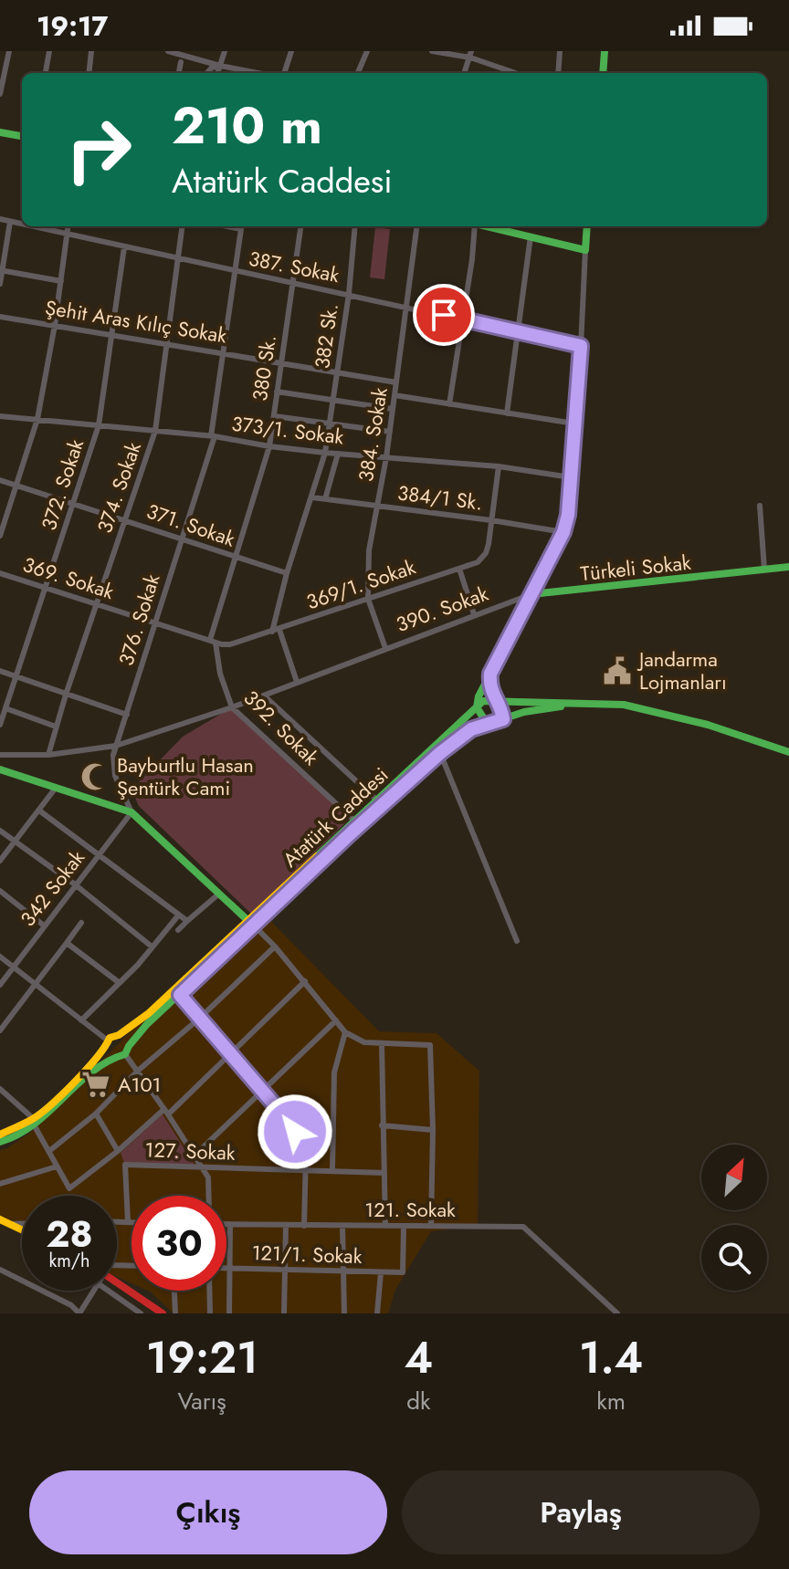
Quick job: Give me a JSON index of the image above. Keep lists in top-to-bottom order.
{
  "streets": {
    "main road": ["Türkeli Sokak", "Atatürk Caddesi"],
    "street": [
      "387. Sokak",
      "Şehit Aras Kılıç Sokak",
      "382 Sk.",
      "380 Sk.",
      "373/1. Sokak",
      "384. Sokak",
      "372. Sokak",
      "374. Sokak",
      "384/1 Sk.",
      "371. Sokak",
      "369. Sokak",
      "369/1. Sokak",
      "390. Sokak",
      "376. Sokak",
      "392. Sokak",
      "342 Sokak",
      "127. Sokak",
      "121. Sokak",
      "121/1. Sokak"
    ]
  },
  "crossings": [
    ["387. Sokak", "382 Sk."],
    ["387. Sokak", "380 Sk."],
    ["387. Sokak", "384. Sokak"],
    ["387. Sokak", "372. Sokak"],
    ["387. Sokak", "374. Sokak"],
    ["387. Sokak", "376. Sokak"],
    ["Şehit Aras Kılıç Sokak", "382 Sk."],
    ["Şehit Aras Kılıç Sokak", "380 Sk."],
    ["Şehit Aras Kılıç Sokak", "384. Sokak"],
    ["Şehit Aras Kılıç Sokak", "372. Sokak"],
    ["Şehit Aras Kılıç Sokak", "374. Sokak"],
    ["Şehit Aras Kılıç Sokak", "376. Sokak"],
    ["382 Sk.", "373/1. Sokak"],
    ["382 Sk.", "384/1 Sk."],
    ["382 Sk.", "371. Sokak"],
    ["382 Sk.", "369/1. Sokak"],
    ["380 Sk.", "373/1. Sokak"],
    ["380 Sk.", "371. Sokak"],
    ["380 Sk.", "369. Sokak"],
    ["380 Sk.", "369/1. Sokak"],
    ["380 Sk.", "392. Sokak"],
    ["373/1. Sokak", "384. Sokak"],
    ["373/1. Sokak", "372. Sokak"],
    ["373/1. Sokak", "374. Sokak"],
    ["373/1. Sokak", "376. Sokak"],
    ["384. Sokak", "384/1 Sk."],
    ["384. Sokak", "369/1. Sokak"],
    ["384. Sokak", "390. Sokak"],
    ["372. Sokak", "371. Sokak"],
    ["372. Sokak", "369. Sokak"],
    ["374. Sokak", "371. Sokak"],
    ["374. Sokak", "369. Sokak"],
    ["374. Sokak", "390. Sokak"],
    ["384/1 Sk.", "369/1. Sokak"],
    ["371. Sokak", "376. Sokak"],
    ["Türkeli Sokak", "390. Sokak"],
    ["369. Sokak", "369/1. Sokak"],
    ["369. Sokak", "376. Sokak"],
    ["369. Sokak", "392. Sokak"],
    ["369/1. Sokak", "392. Sokak"],
    ["390. Sokak", "376. Sokak"],
    ["390. Sokak", "392. Sokak"],
    ["376. Sokak", "342 Sokak"],
    ["392. Sokak", "Atatürk Caddesi"],
    ["121. Sokak", "121/1. Sokak"]
  ],
  "places": {
    "public building": ["Jandarma Lojmanları"],
    "mosque": ["Bayburtlu Hasan Şentürk Cami"],
    "supermarket": ["A101"]
  },
  "north": "top right",
  "page": {
    "status": "19:17",
    "turn": ["210 m", "Atatürk Caddesi"],
    "speed": "28 km/h",
    "limit": "30",
    "eta": [
      "19:21",
      "Varış",
      "4",
      "dk",
      "1.4",
      "km"
    ],
    "buttons": ["Çıkış", "Paylaş"]
  }
}
